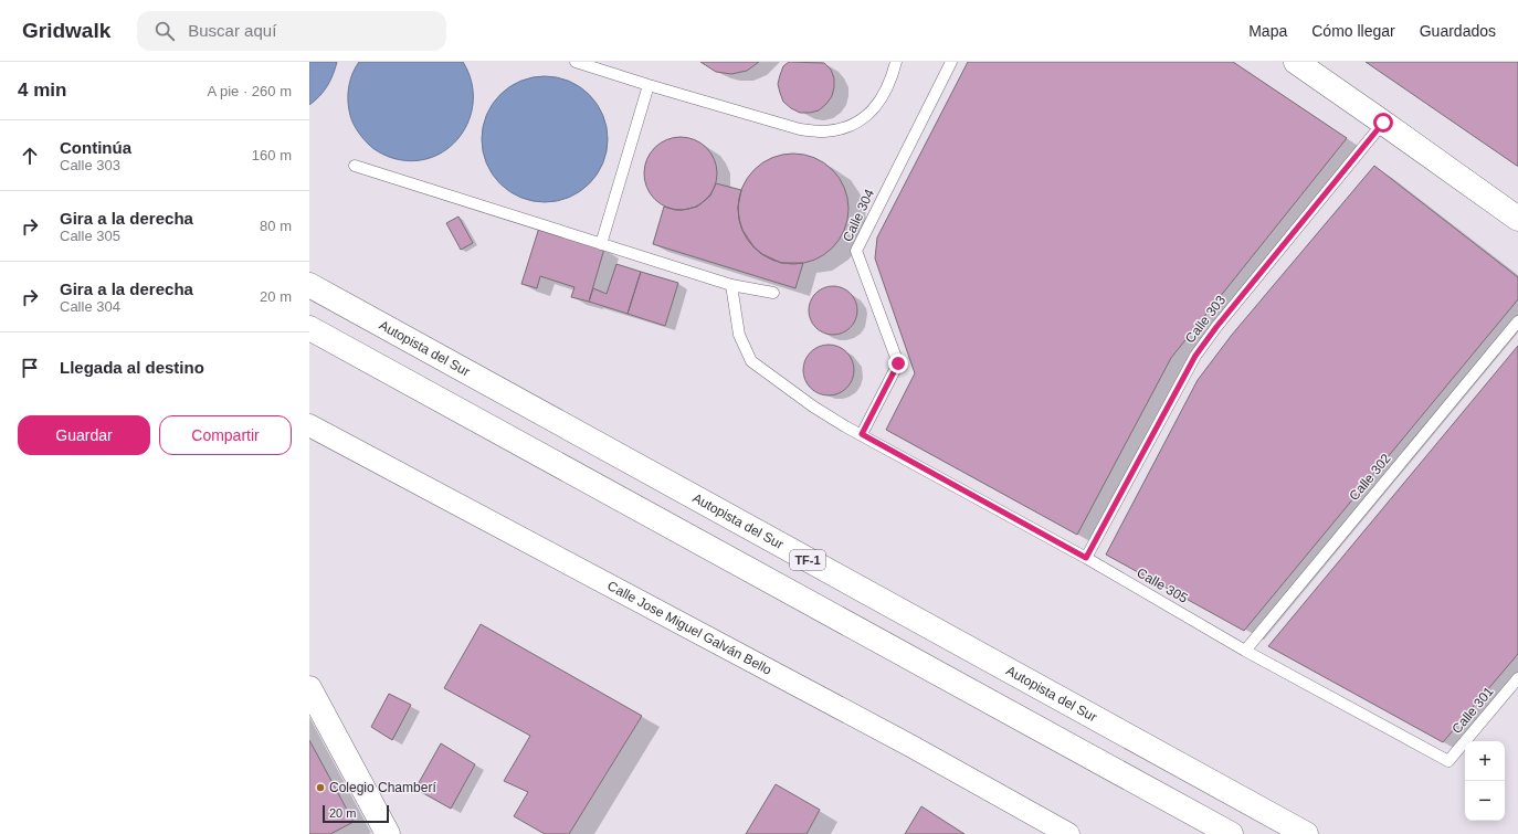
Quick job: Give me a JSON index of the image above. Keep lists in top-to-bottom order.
{
  "streets": {
    "main road": ["Autopista del Sur", "TF-1"],
    "street": ["Calle Jose Miguel Galván Bello"],
    "lane": [
      "Calle 304",
      "Calle 303",
      "Calle 302",
      "Calle 305",
      "Calle 301"
    ]
  },
  "crossings": [
    ["Calle 304", "Calle 305"],
    ["Calle 303", "Calle 305"],
    ["Calle 302", "Calle 305"],
    ["Calle 305", "Calle 301"]
  ],
  "places": ["Colegio Chamberí"],
  "scale_bar": "20 m",
  "page": {
    "header": "Gridwalk",
    "search": "Buscar aquí",
    "nav": ["Mapa", "Cómo llegar", "Guardados"],
    "heading": ["4 min", "A pie · 260 m"],
    "list": [
      ["Continúa", "Calle 303", "160 m"],
      ["Gira a la derecha", "Calle 305", "80 m"],
      ["Gira a la derecha", "Calle 304", "20 m"],
      "Llegada al destino"
    ],
    "buttons": ["Guardar", "Compartir"],
    "map_buttons": ["+", "−"],
    "scale": "20 m"
  }
}
